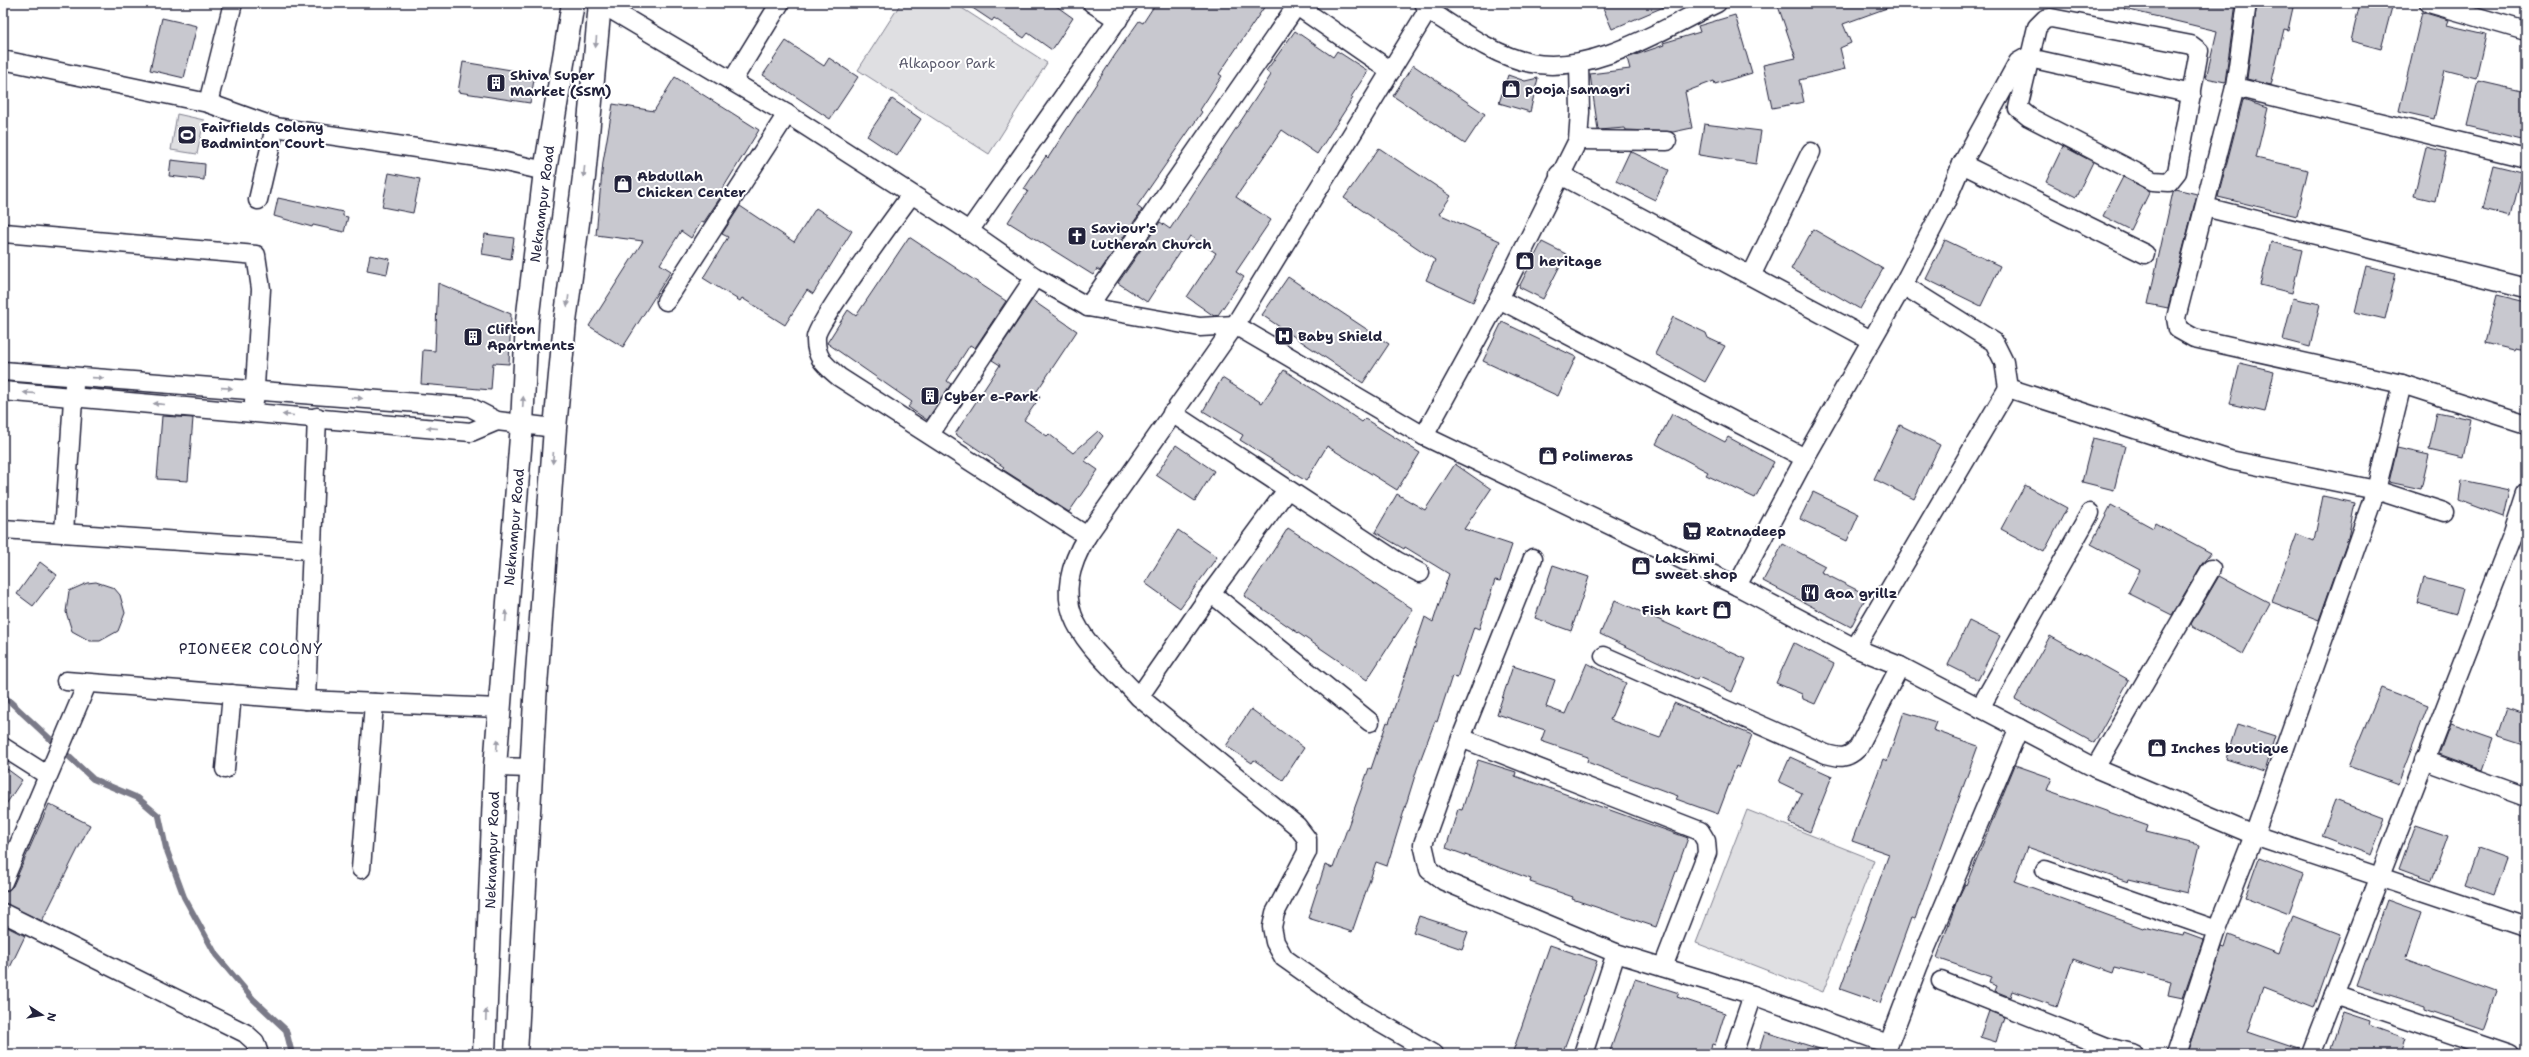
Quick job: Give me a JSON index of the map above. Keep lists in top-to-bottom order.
{
  "streets": {
    "street": ["Neknampur Road"]
  },
  "districts": ["PIONEER COLONY"],
  "parks": ["Alkapoor Park"],
  "places": {
    "building": ["Shiva Super Market (SSM)", "Clifton Apartments", "Cyber e-Park"],
    "shop": [
      "pooja samagri",
      "Abdullah Chicken Center",
      "heritage",
      "Polimeras",
      "Lakshmi sweet shop",
      "Fish kart",
      "Inches boutique"
    ],
    "sports": ["Fairfields Colony Badminton Court"],
    "church": ["Saviour's Lutheran Church"],
    "hospital": ["Baby Shield"],
    "supermarket": ["Ratnadeep"],
    "restaurant": ["Goa grillz"]
  },
  "north": "right"
}
